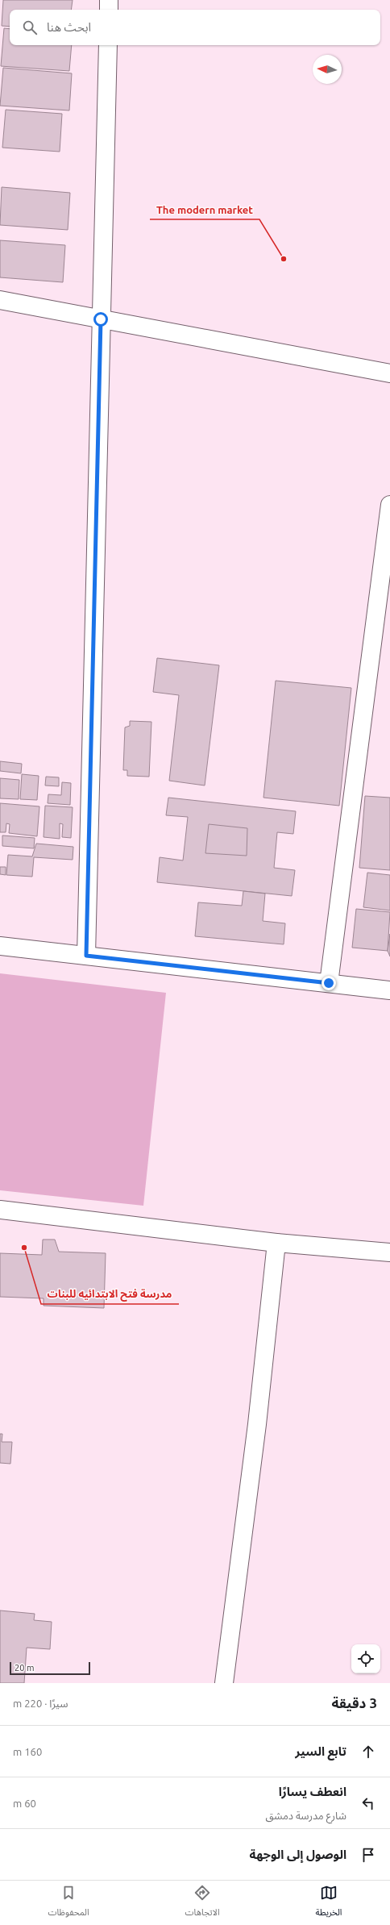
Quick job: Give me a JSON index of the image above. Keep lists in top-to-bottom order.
{
  "places": ["The modern market", "مدرسة فتح الابتدائيه للبنات"],
  "scale_bar": "20 m",
  "north": "left",
  "page": {
    "search": "ابحث هنا",
    "scale": "20 m",
    "heading": ["3 دقيقة", "سيرًا · 220 m"],
    "list": [
      ["تابع السير", "160 m"],
      ["انعطف يسارًا", "شارع مدرسة دمشق", "60 m"],
      "الوصول إلى الوجهة"
    ],
    "nav": ["الخريطة", "الاتجاهات", "المحفوظات"]
  }
}
